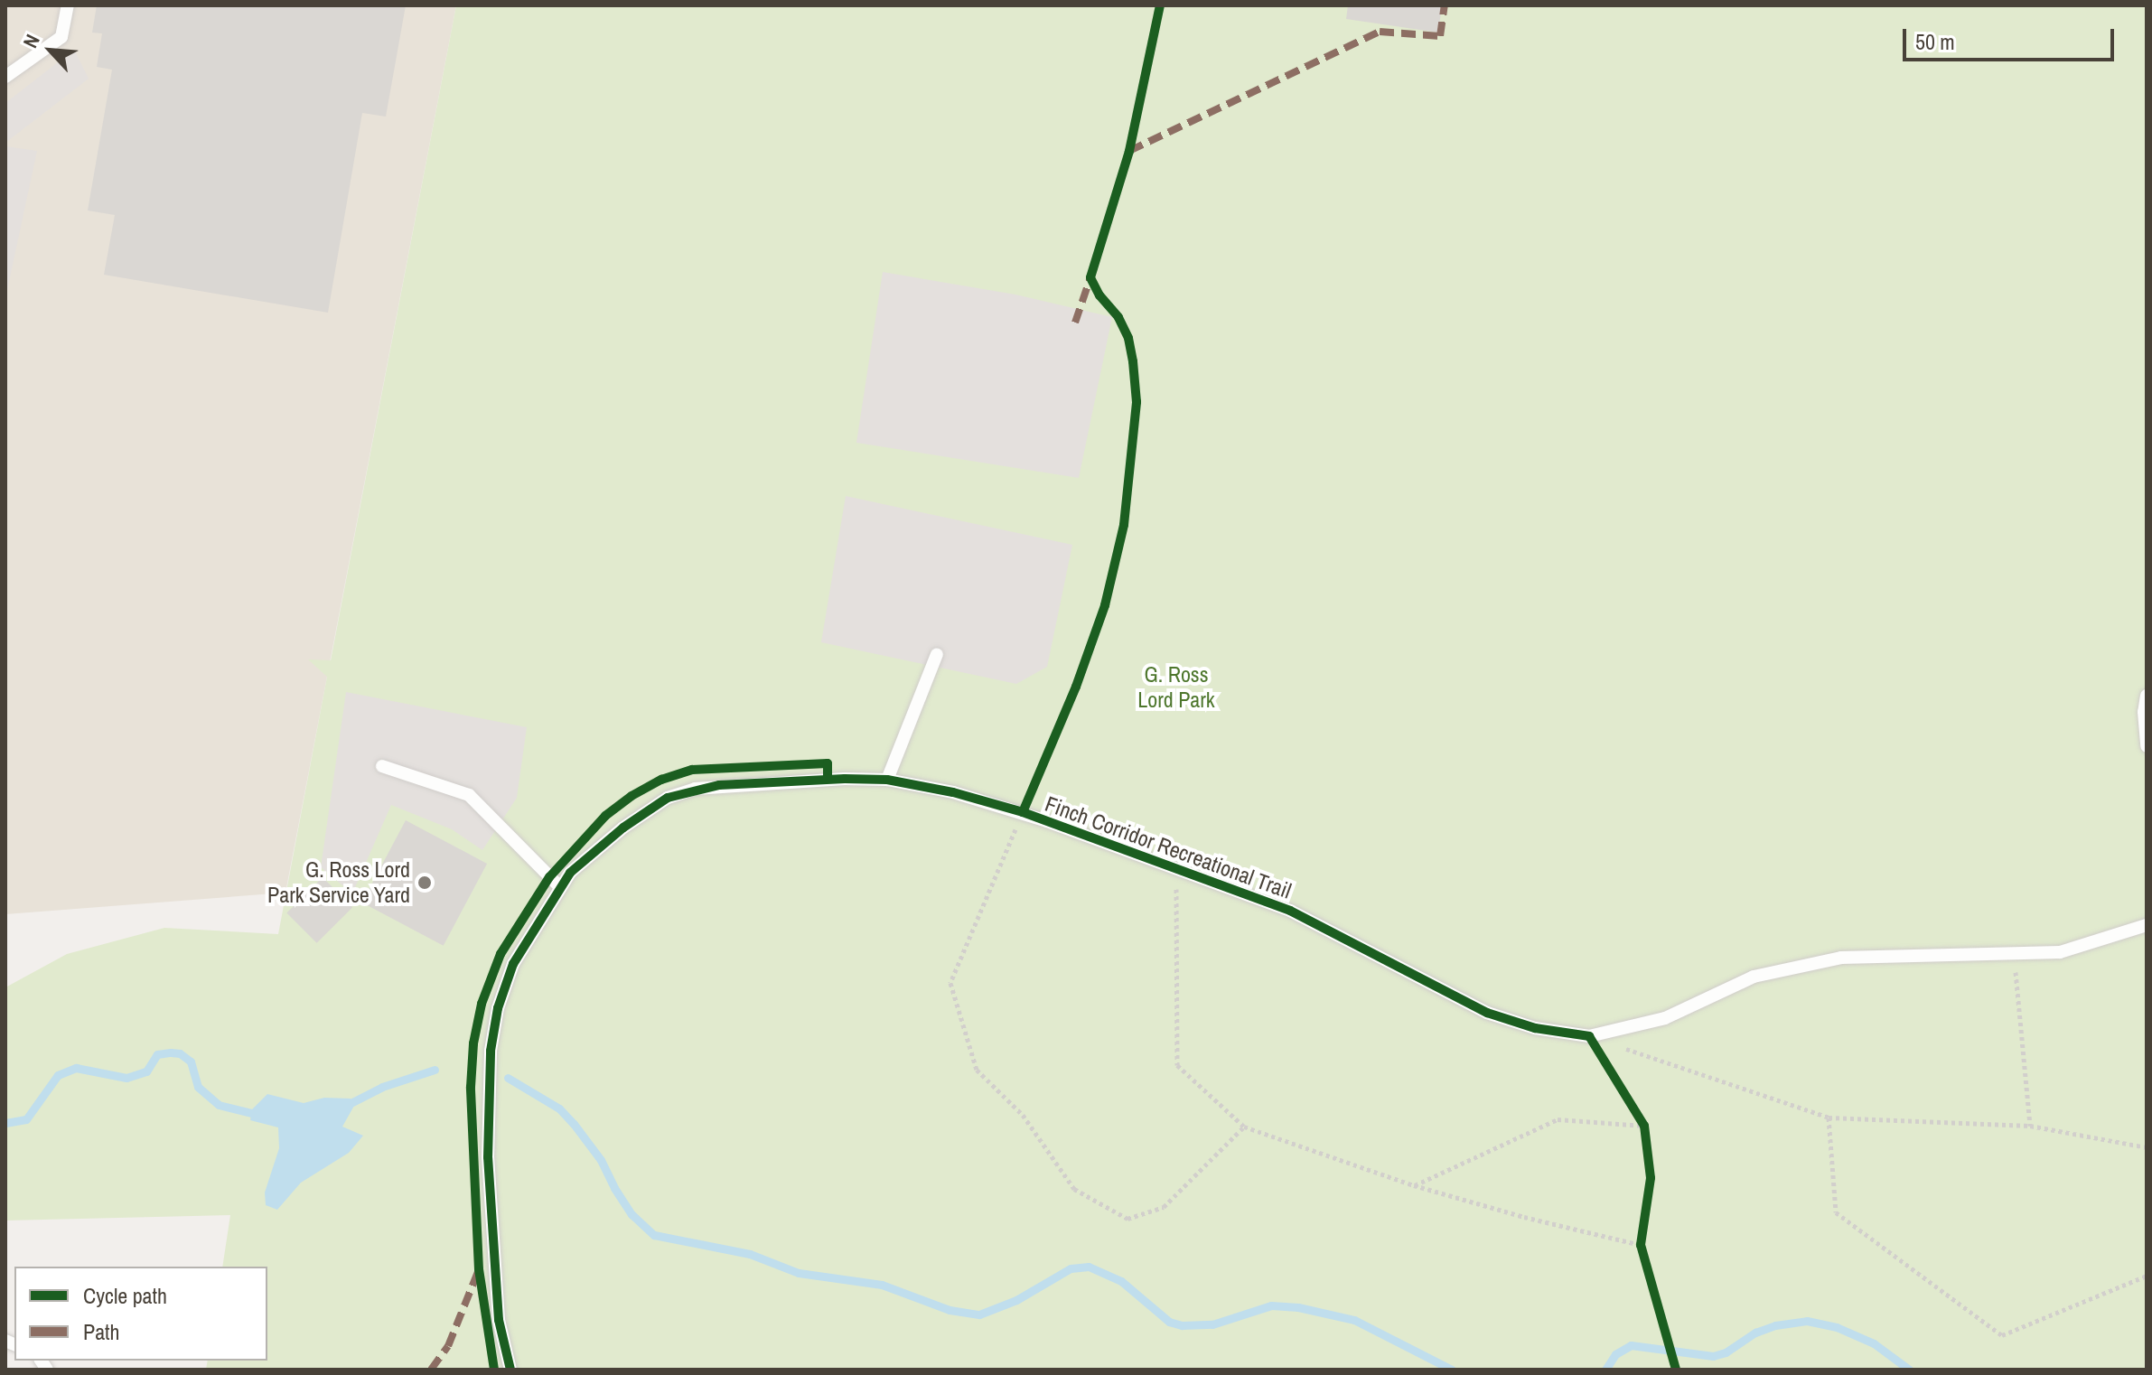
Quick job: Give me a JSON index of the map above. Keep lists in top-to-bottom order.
{
  "streets": {
    "lane": ["Finch Corridor Recreational Trail"]
  },
  "parks": ["G. Ross Lord Park"],
  "places": ["G. Ross Lord Park Service Yard"],
  "legend": ["Cycle path", "Path"],
  "scale_bar": "50 m",
  "north": "top left"
}
